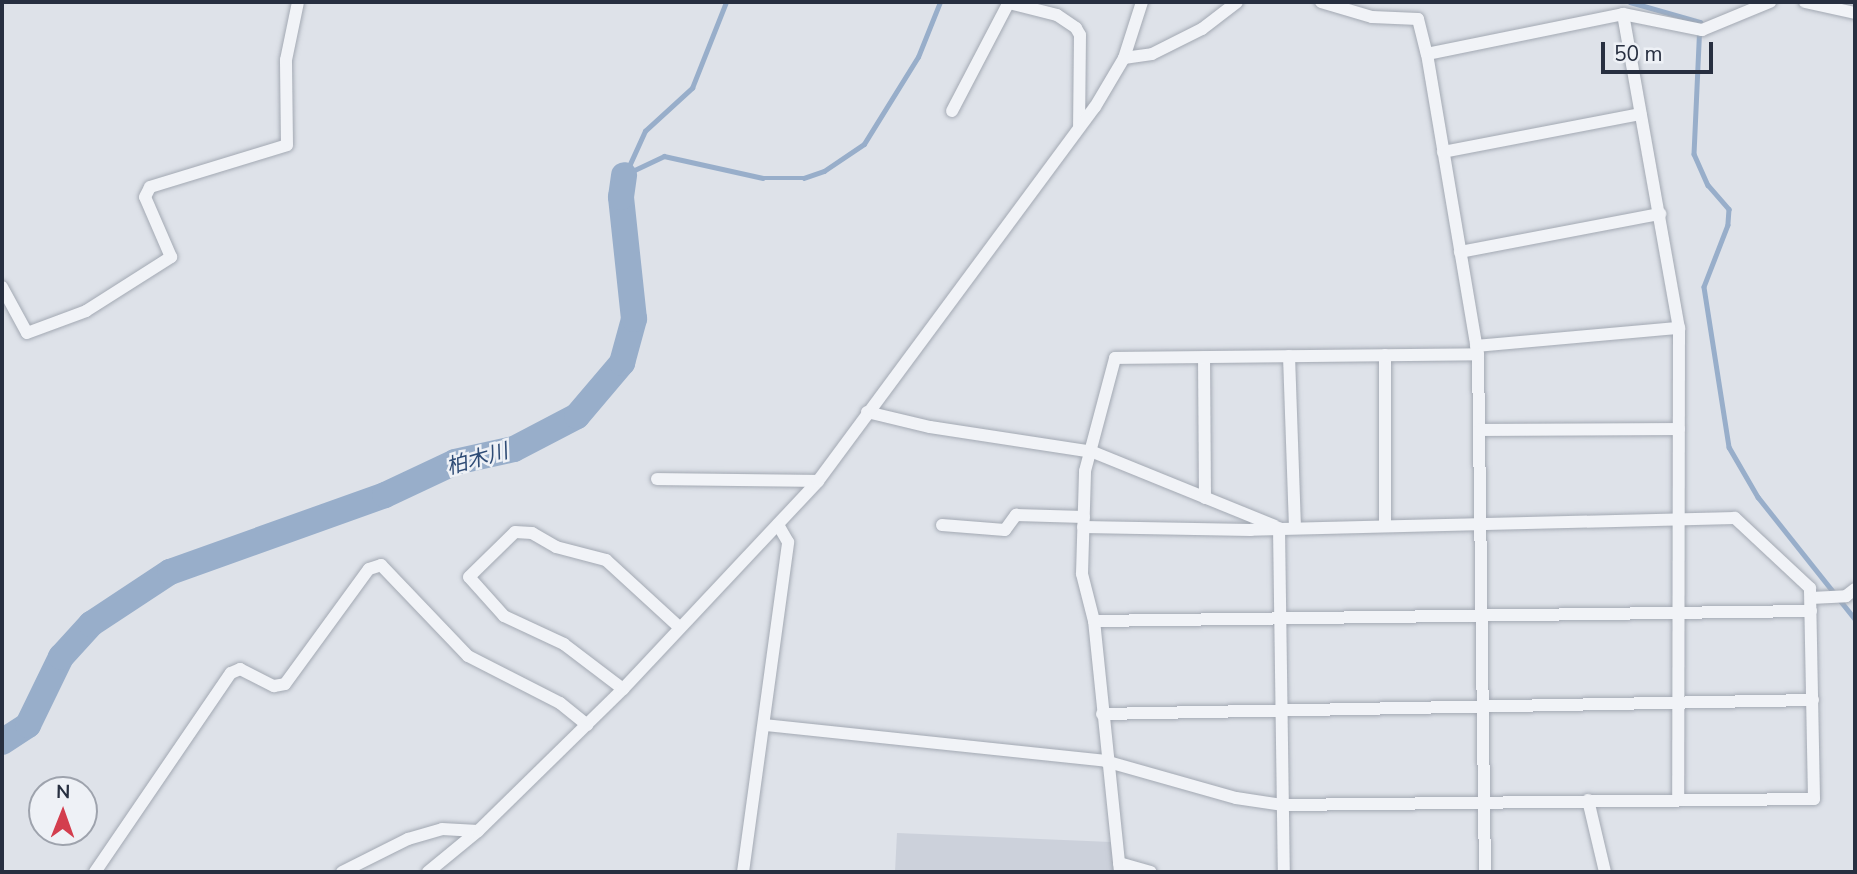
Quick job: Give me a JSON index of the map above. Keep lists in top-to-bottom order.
{
  "water": ["柏木川"],
  "scale_bar": "50 m",
  "north": "top"
}
